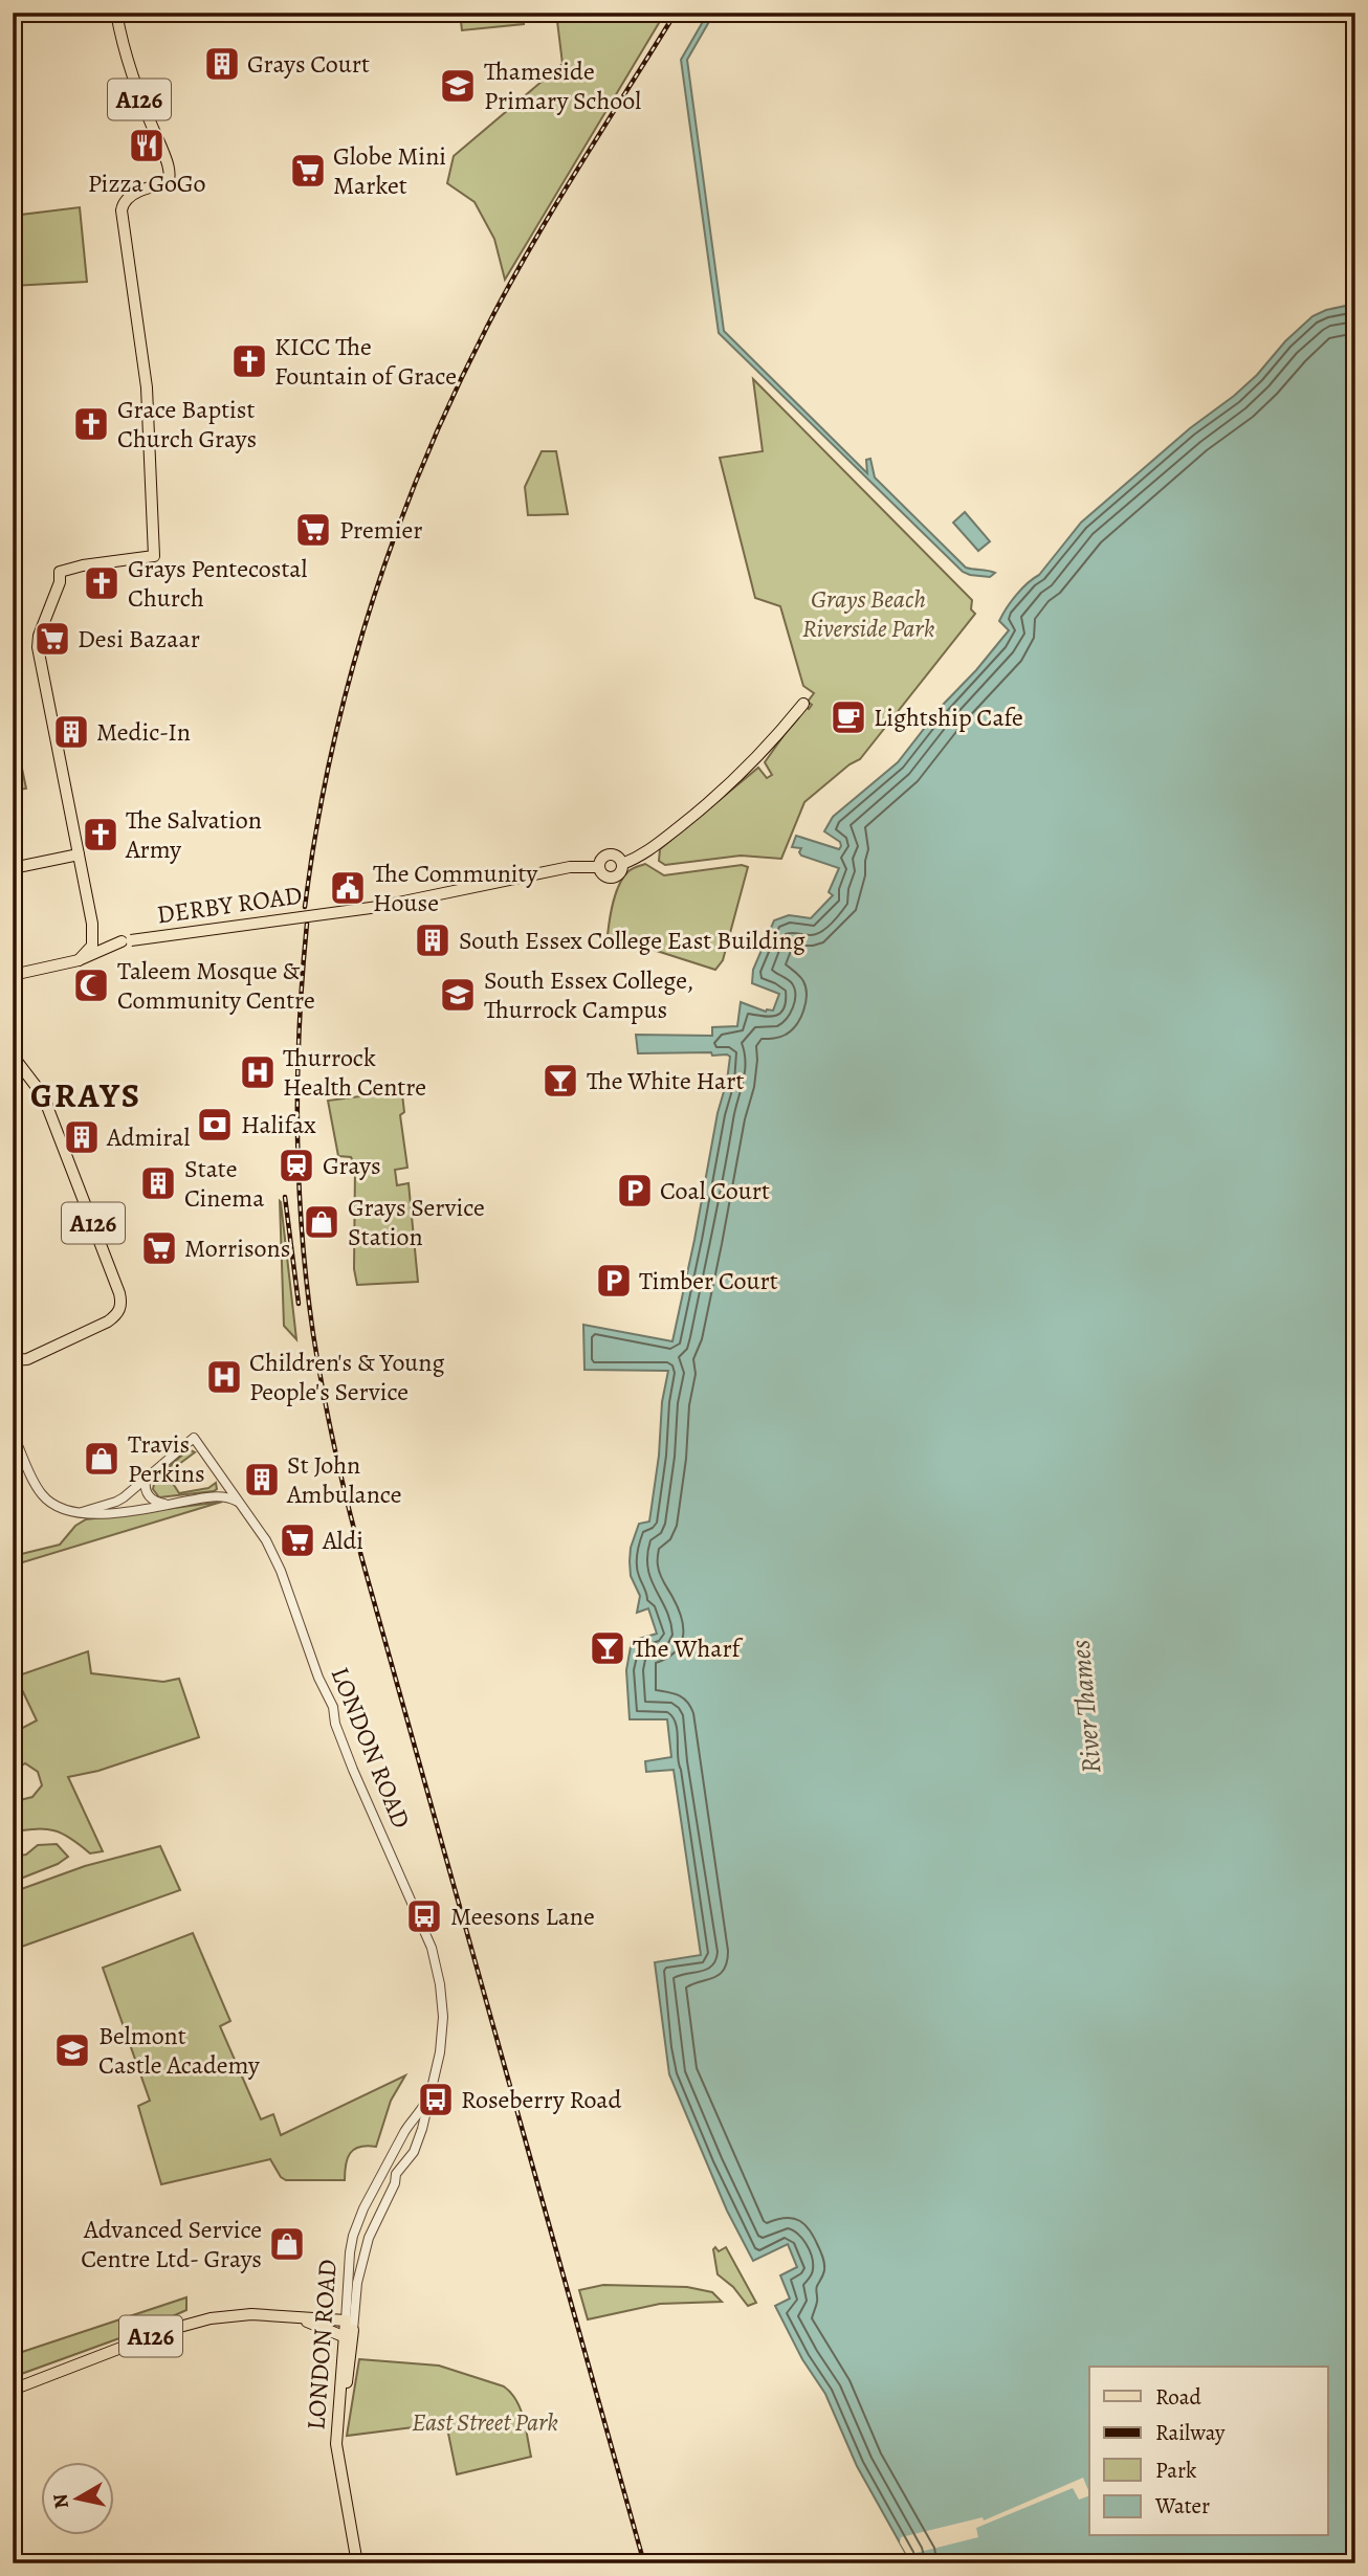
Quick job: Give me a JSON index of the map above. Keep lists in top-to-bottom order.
{
  "streets": {
    "main road": ["A126", "DERBY ROAD", "LONDON ROAD"]
  },
  "crossings": [
    ["A126", "DERBY ROAD"],
    ["A126", "LONDON ROAD"]
  ],
  "districts": ["GRAYS"],
  "water": ["River Thames"],
  "parks": ["Grays Beach Riverside Park", "East Street Park"],
  "places": {
    "building": [
      "Grays Court",
      "Medic-In",
      "South Essex College East Building",
      "Admiral",
      "State Cinema",
      "St John Ambulance"
    ],
    "school or university": ["Thameside Primary School", "South Essex College, Thurrock Campus", "Belmont Castle Academy"],
    "restaurant": ["Pizza GoGo"],
    "supermarket": [
      "Globe Mini Market",
      "Premier",
      "Desi Bazaar",
      "Morrisons",
      "Aldi"
    ],
    "church": [
      "KICC The Fountain of Grace",
      "Grace Baptist Church Grays",
      "Grays Pentecostal Church",
      "The Salvation Army"
    ],
    "cafe": ["Lightship Cafe"],
    "public building": ["The Community House"],
    "mosque": ["Taleem Mosque & Community Centre"],
    "hospital": ["Thurrock Health Centre", "Children's & Young People's Service"],
    "bar": ["The White Hart", "The Wharf"],
    "bank": ["Halifax"],
    "station": ["Grays"],
    "parking": ["Coal Court", "Timber Court"],
    "shop": ["Grays Service Station", "Travis Perkins", "Advanced Service Centre Ltd- Grays"],
    "bus stop": ["Meesons Lane", "Roseberry Road"]
  },
  "legend": [
    "Road",
    "Railway",
    "Park",
    "Water"
  ],
  "north": "left"
}
